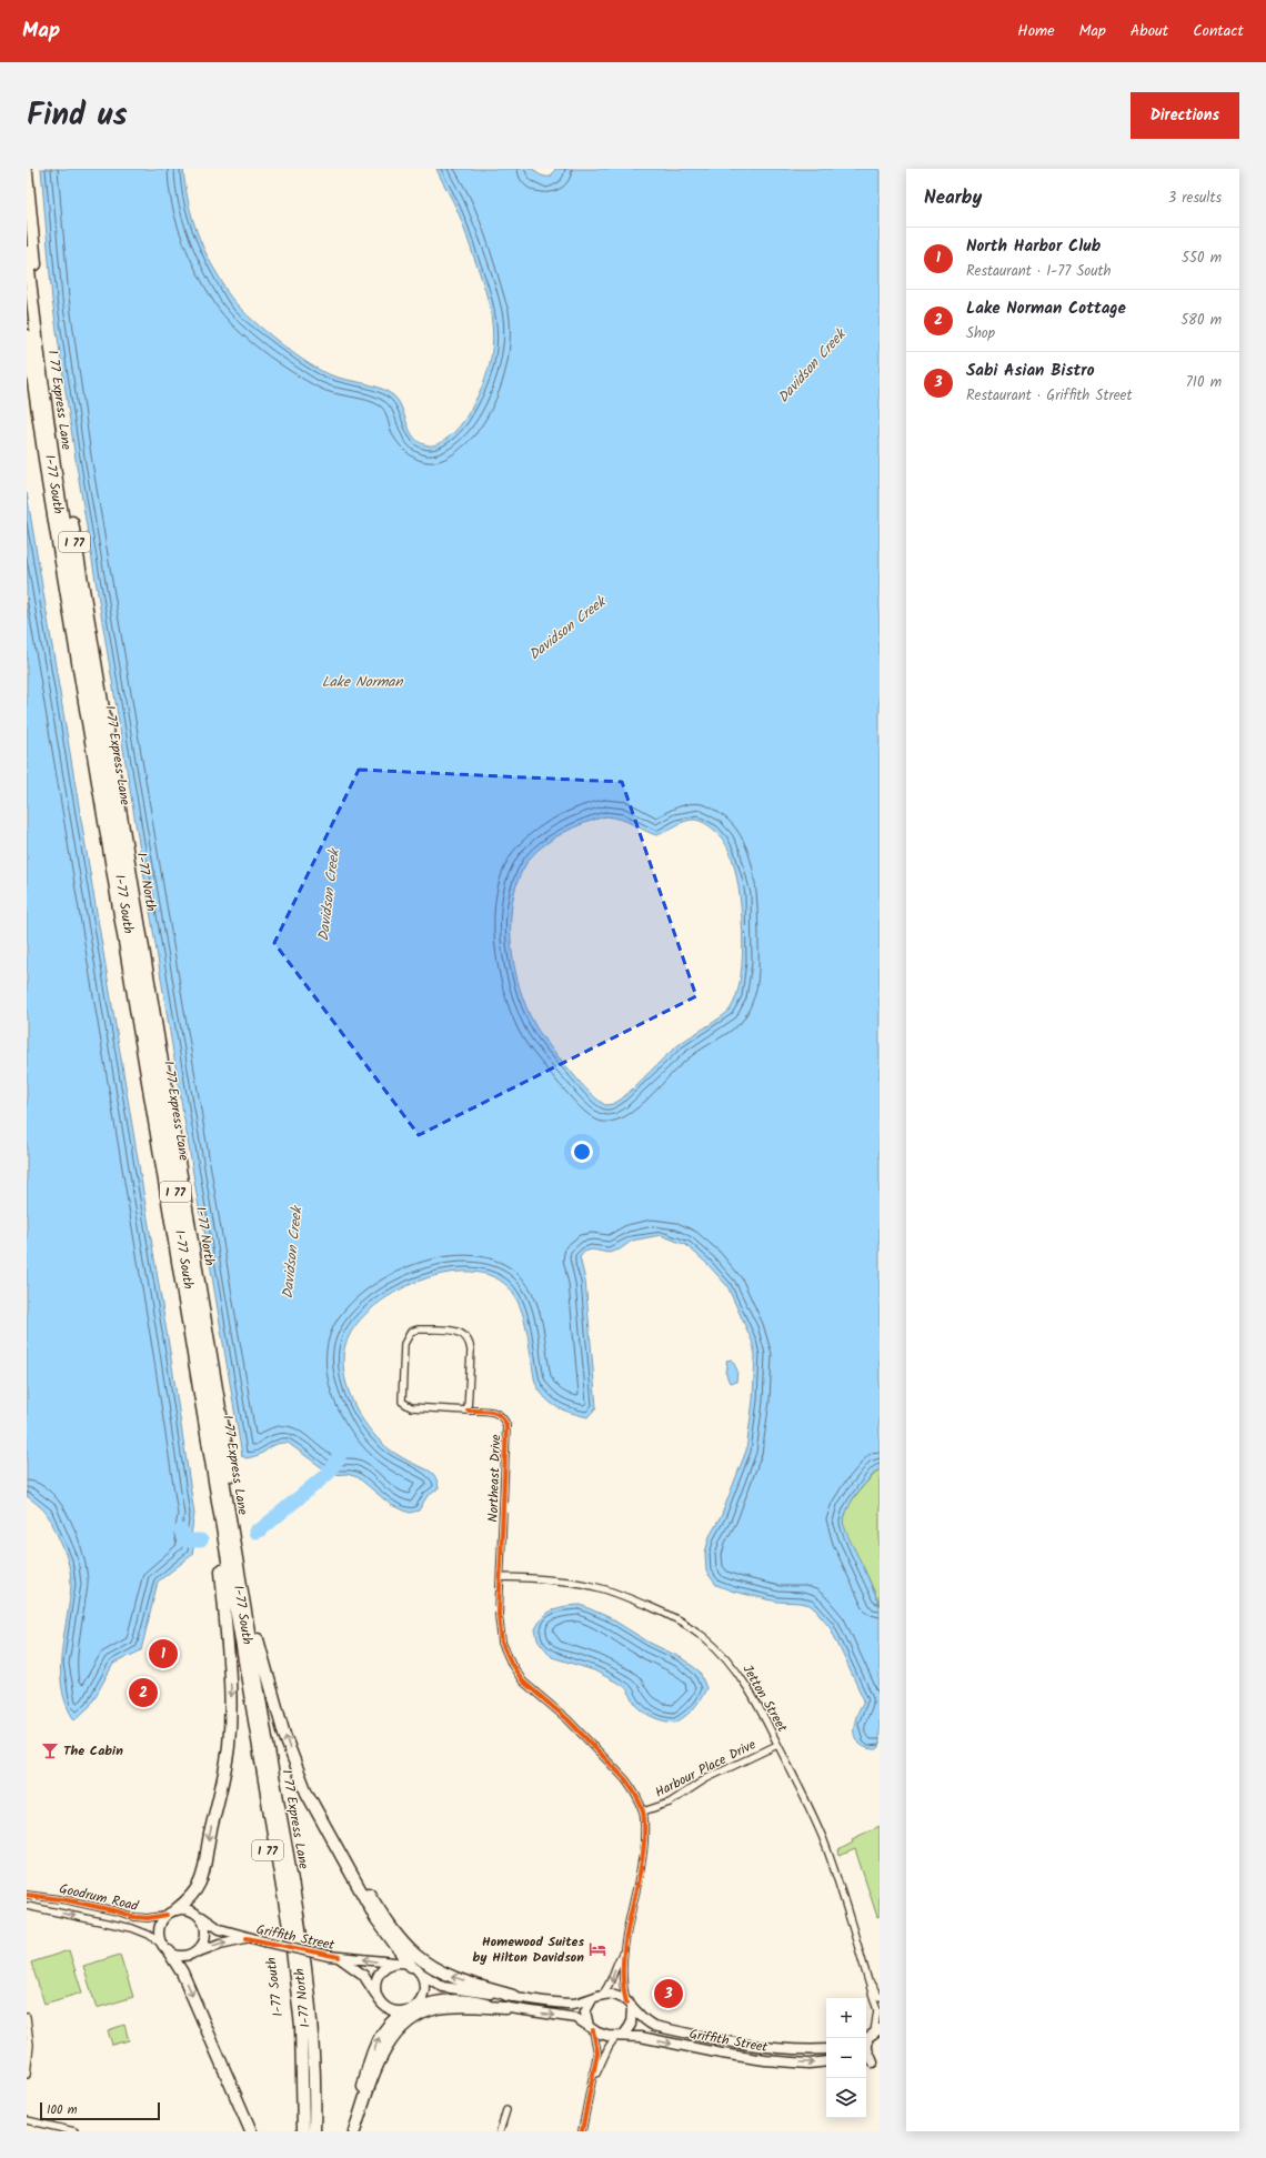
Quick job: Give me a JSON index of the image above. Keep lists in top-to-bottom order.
{
  "streets": {
    "highway": [
      "I 77 Express Lane",
      "I-77 South",
      "I 77",
      "I-77 North"
    ],
    "main road": ["Griffith Street"],
    "street": [
      "Northeast Drive",
      "Jetton Street",
      "Harbour Place Drive",
      "Goodrum Road"
    ]
  },
  "crossings": [
    ["Northeast Drive", "Jetton Street"],
    ["Northeast Drive", "Harbour Place Drive"],
    ["Jetton Street", "Harbour Place Drive"],
    ["Goodrum Road", "Griffith Street"]
  ],
  "water": ["Davidson Creek", "Lake Norman"],
  "places": {
    "bar": ["The Cabin"],
    "hotel": ["Homewood Suites by Hilton Davidson"]
  },
  "scale_bar": "100 m",
  "page": {
    "header": "Map",
    "nav": [
      "Home",
      "Map",
      "About",
      "Contact"
    ],
    "title": "Find us",
    "buttons": "Directions",
    "heading": ["Nearby", "3 results"],
    "list": [
      {
        "mark": "1",
        "name": "North Harbor Club",
        "note": "Restaurant · I-77 South",
        "value": "550 m"
      },
      {
        "mark": "2",
        "name": "Lake Norman Cottage",
        "note": "Shop",
        "value": "580 m"
      },
      {
        "mark": "3",
        "name": "Sabi Asian Bistro",
        "note": "Restaurant · Griffith Street",
        "value": "710 m"
      }
    ],
    "pins": ["1", "2", "3"],
    "map_buttons": ["+", "−"],
    "scale": "100 m"
  }
}
